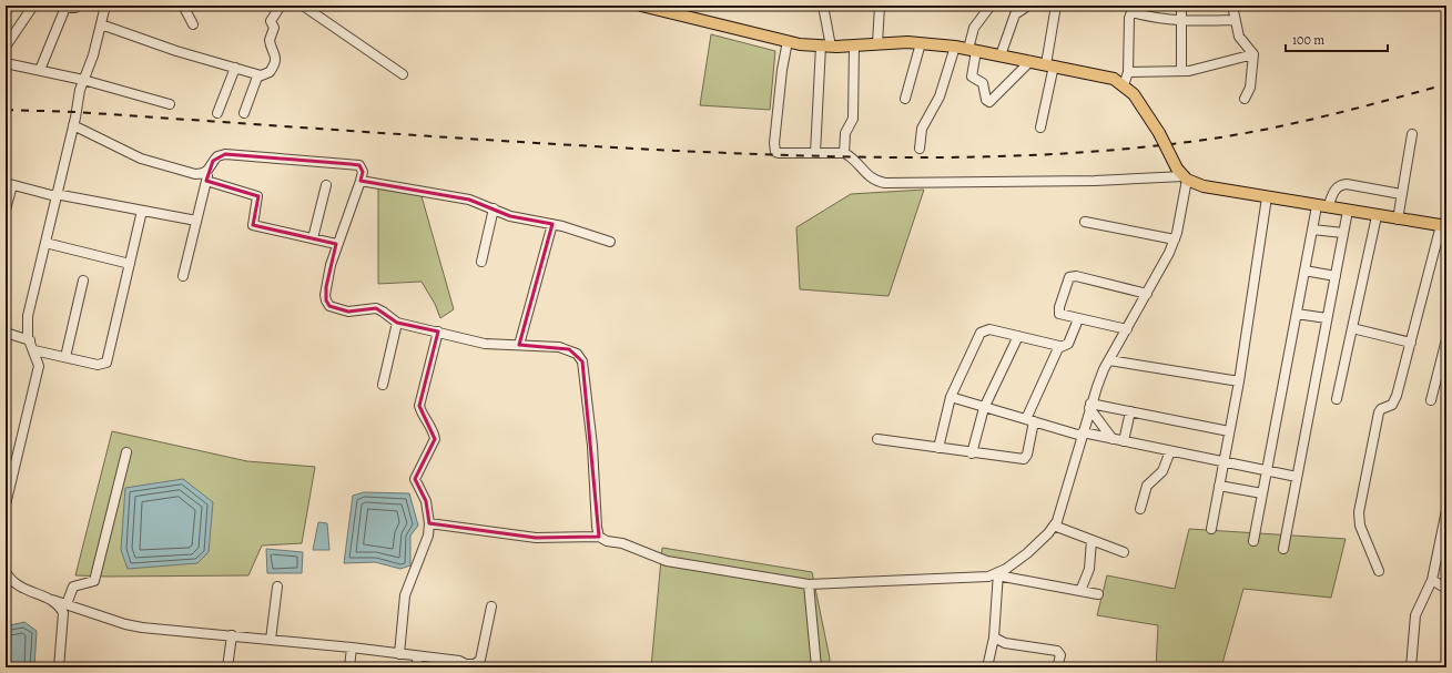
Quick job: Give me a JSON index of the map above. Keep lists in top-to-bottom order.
{
  "scale_bar": "100 m"
}
